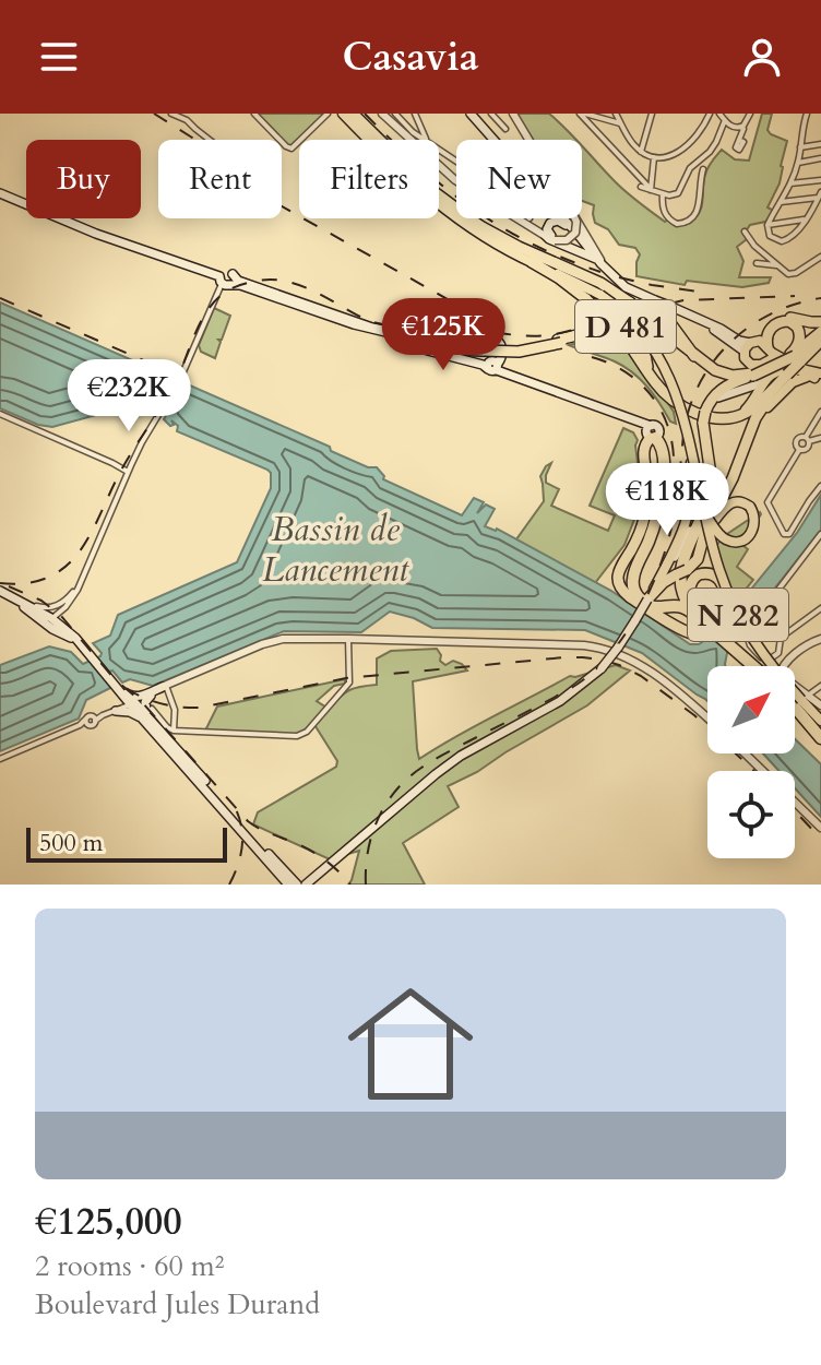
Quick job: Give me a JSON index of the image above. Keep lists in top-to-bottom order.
{
  "streets": {
    "highway": ["D 481"],
    "main road": ["N 282"]
  },
  "water": ["Bassin de Lancement"],
  "scale_bar": "500 m",
  "north": "top right",
  "page": {
    "header": "Casavia",
    "chip": [
      "Buy",
      "Rent",
      "Filters",
      "New"
    ],
    "price": ["€125K", "€232K", "€118K"],
    "scale": "500 m",
    "list": [
      {
        "name": "€125,000",
        "note": "2 rooms · 60 m² · Boulevard Jules Durand"
      }
    ]
  }
}
